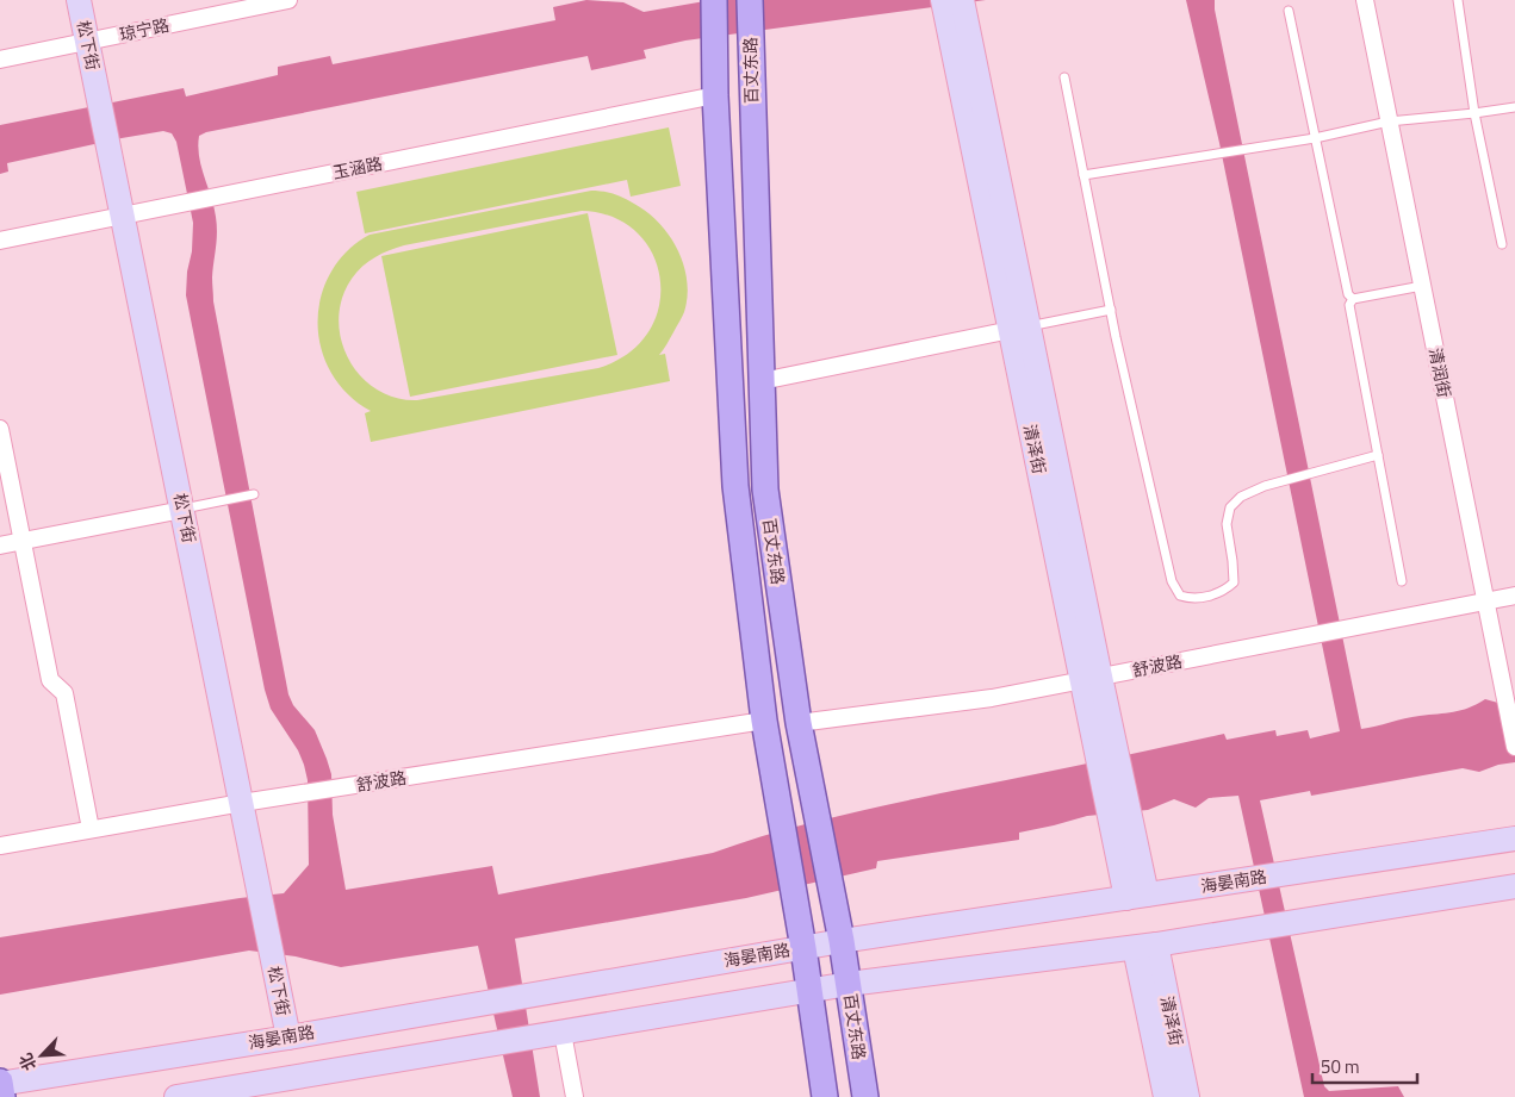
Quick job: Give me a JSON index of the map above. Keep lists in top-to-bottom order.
{
  "streets": {
    "main road": [
      "松下街",
      "百丈东路",
      "清泽街",
      "海晏南路"
    ],
    "street": [
      "琼宁路",
      "玉涵路",
      "清润街",
      "舒波路"
    ]
  },
  "crossings": [
    ["琼宁路", "松下街"],
    ["松下街", "玉涵路"],
    ["松下街", "舒波路"],
    ["松下街", "海晏南路"],
    ["百丈东路", "玉涵路"],
    ["百丈东路", "舒波路"],
    ["百丈东路", "海晏南路"],
    ["清润街", "舒波路"],
    ["清泽街", "舒波路"],
    ["清泽街", "海晏南路"]
  ],
  "scale_bar": "50 m",
  "north": "bottom left"
}
